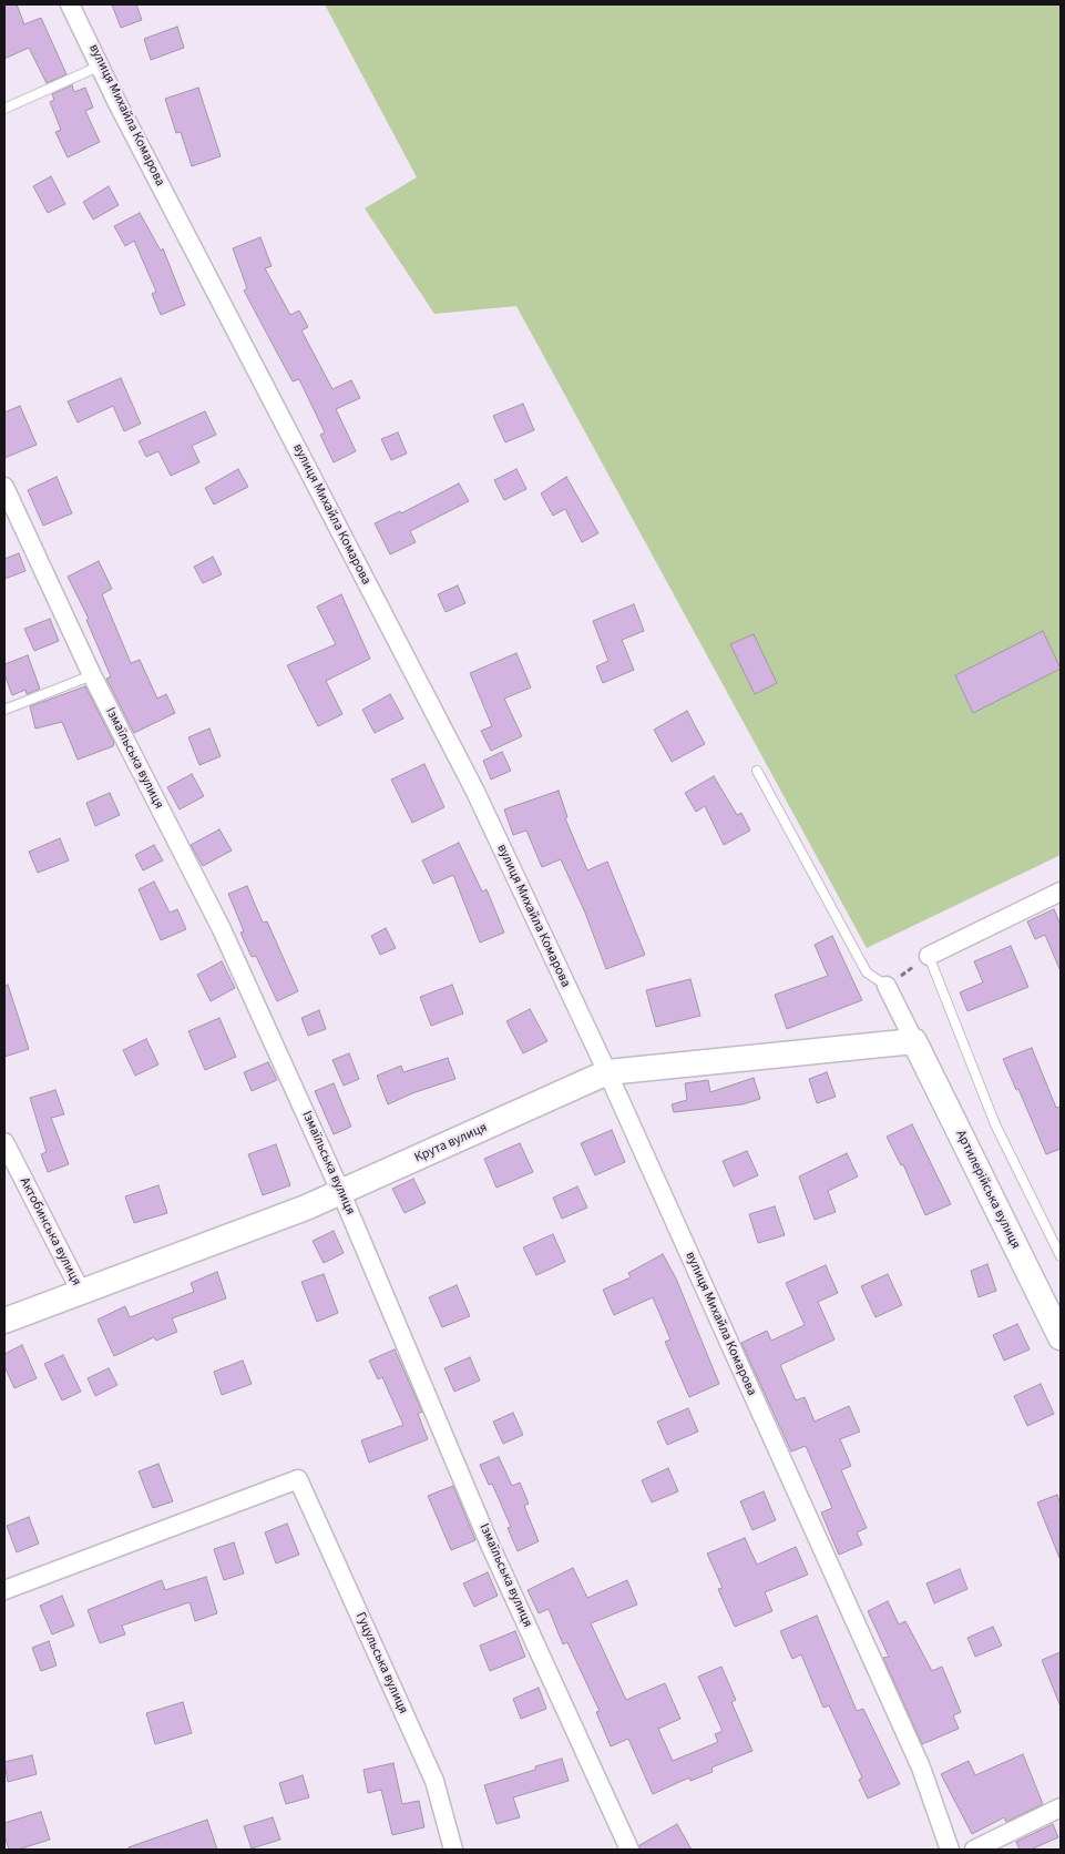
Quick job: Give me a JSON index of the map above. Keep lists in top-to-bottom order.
{
  "streets": {
    "street": [
      "вулиця Михайла Комарова",
      "Ізмаїльська вулиця",
      "Крута вулиця",
      "Артилерійська вулиця",
      "Актобинська вулиця",
      "Гуцульська вулиця"
    ]
  },
  "crossings": [
    ["вулиця Михайла Комарова", "Крута вулиця"],
    ["Ізмаїльська вулиця", "Крута вулиця"],
    ["Крута вулиця", "Артилерійська вулиця"],
    ["Крута вулиця", "Актобинська вулиця"]
  ]
}
